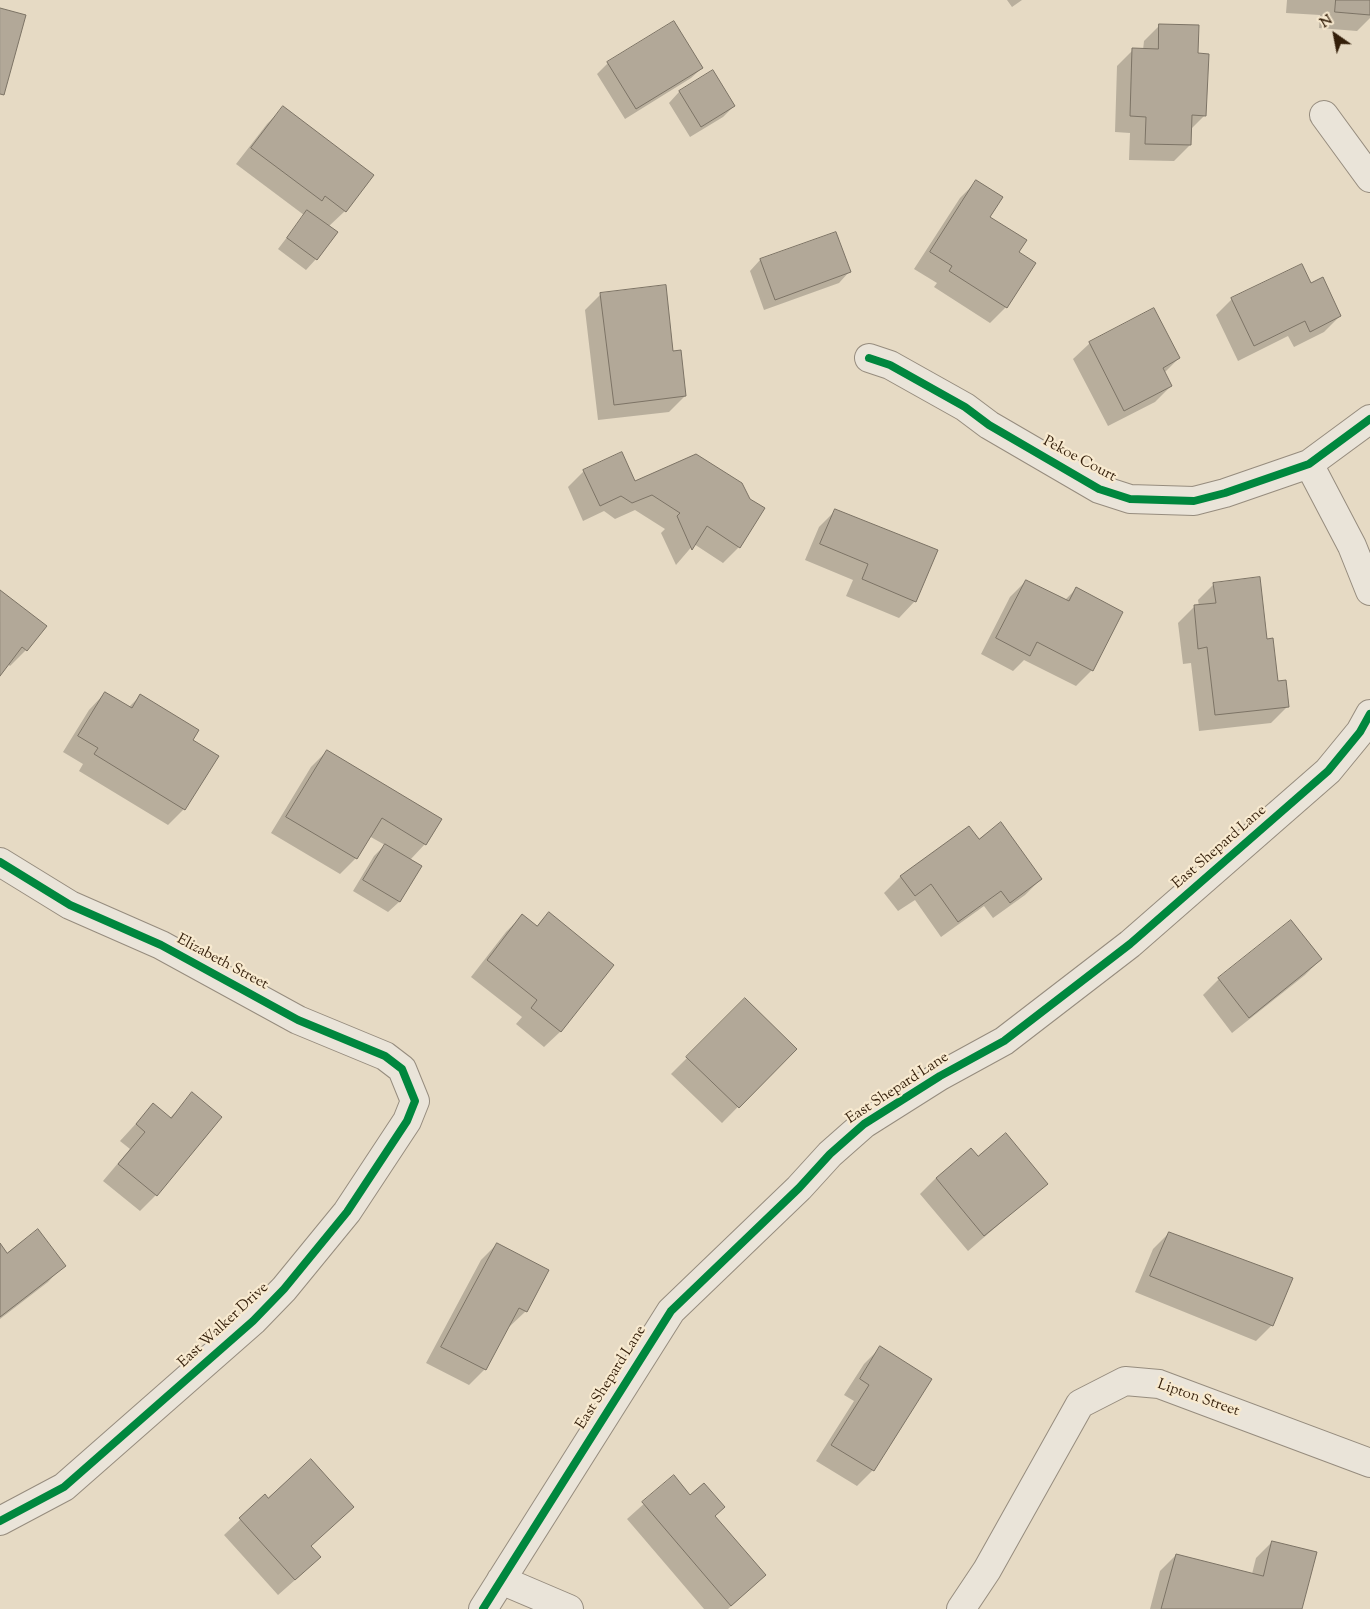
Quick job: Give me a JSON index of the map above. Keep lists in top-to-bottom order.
{
  "streets": {
    "street": [
      "Pekoe Court",
      "East Shepard Lane",
      "Elizabeth Street",
      "East Walker Drive",
      "Lipton Street"
    ]
  },
  "crossings": [
    ["Elizabeth Street", "East Walker Drive"]
  ],
  "north": "top left"
}
